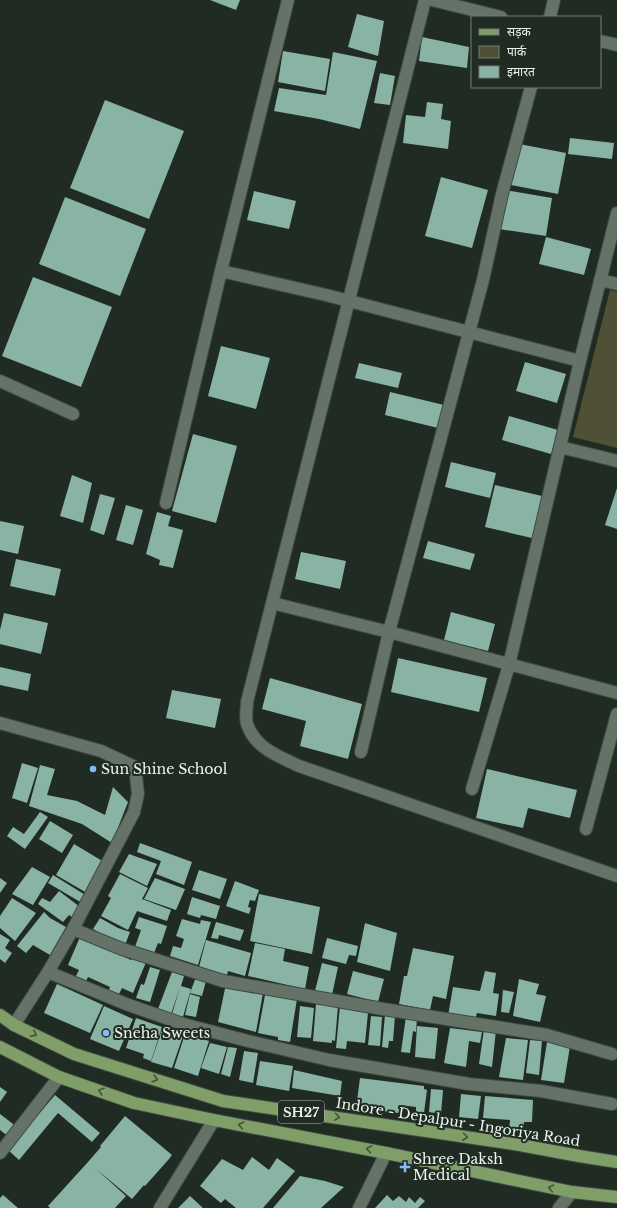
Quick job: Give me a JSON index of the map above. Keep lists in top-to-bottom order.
{
  "streets": {
    "main road": ["SH27", "Indore - Depalpur - Ingoriya Road"]
  },
  "places": {
    "other": ["Sun Shine School", "Sneha Sweets"],
    "health": ["Shree Daksh Medical"]
  },
  "legend": ["सड़क", "पार्क", "इमारत"]
}
